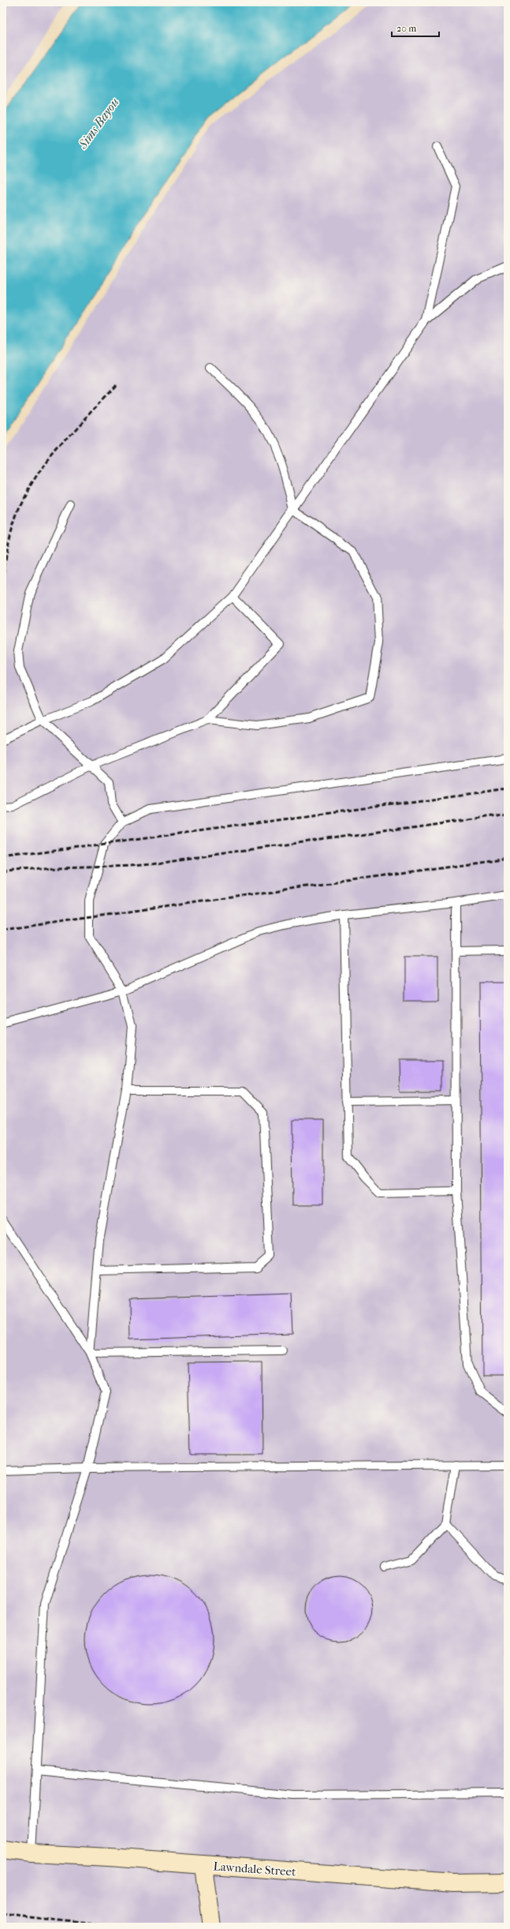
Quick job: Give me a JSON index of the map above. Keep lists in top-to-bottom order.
{
  "streets": {
    "main road": ["Lawndale Street"]
  },
  "water": ["Sims Bayou"],
  "scale_bar": "20 m"
}
